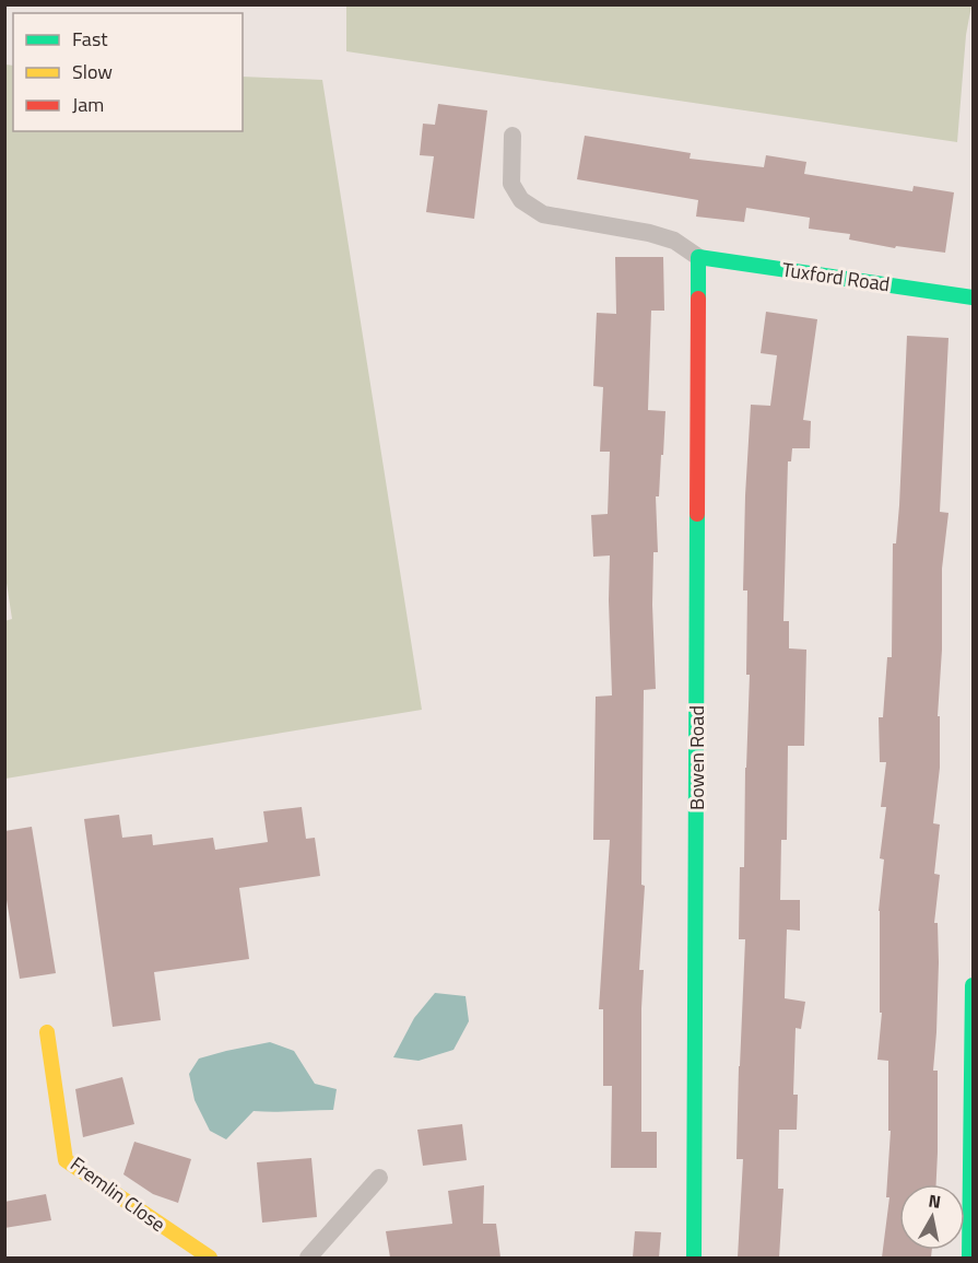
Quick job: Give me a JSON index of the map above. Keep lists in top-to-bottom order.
{
  "streets": {
    "street": ["Tuxford Road", "Bowen Road", "Fremlin Close"]
  },
  "crossings": [
    ["Tuxford Road", "Bowen Road"]
  ],
  "legend": ["Fast", "Slow", "Jam"],
  "north": "top"
}
